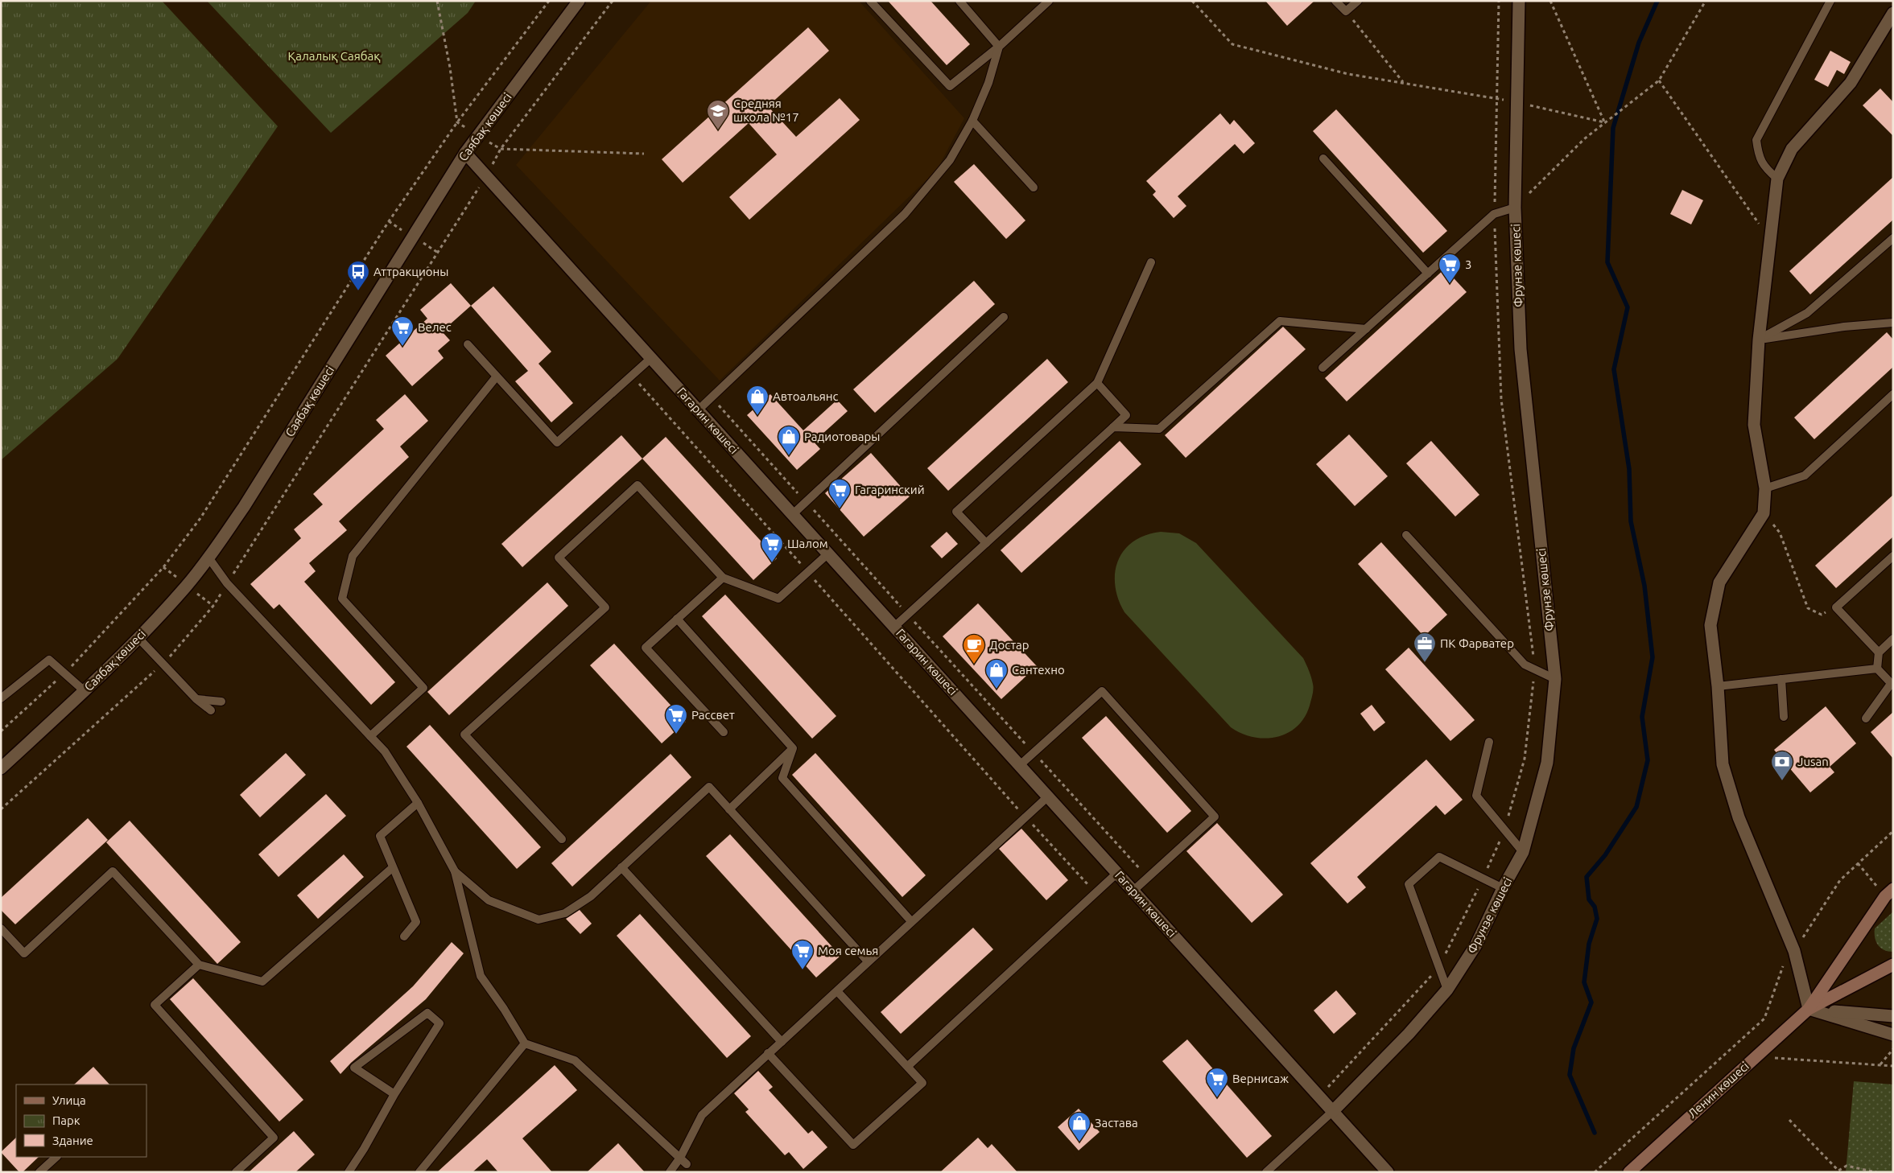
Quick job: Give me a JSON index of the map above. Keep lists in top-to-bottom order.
{
  "streets": {
    "main road": ["Ленин көшесі"],
    "street": ["Саябақ көшесі", "Фрунзе көшесі", "Гагарин көшесі"]
  },
  "crossings": [
    ["Саябақ көшесі", "Гагарин көшесі"],
    ["Фрунзе көшесі", "Гагарин көшесі"]
  ],
  "parks": ["Қалалық Саябақ"],
  "places": {
    "school or university": ["Средняя школа №17"],
    "supermarket": [
      "3",
      "Велес",
      "Гагаринский",
      "Шалом",
      "Рассвет",
      "Моя семья",
      "Вернисаж"
    ],
    "bus stop": ["Аттракционы"],
    "shop": [
      "Автоальянс",
      "Радиотовары",
      "Сантехно",
      "Застава"
    ],
    "office": ["ПК Фарватер"],
    "cafe": ["Достар"],
    "bank": ["Jusan"]
  },
  "legend": ["Улица", "Парк", "Здание"]
}
